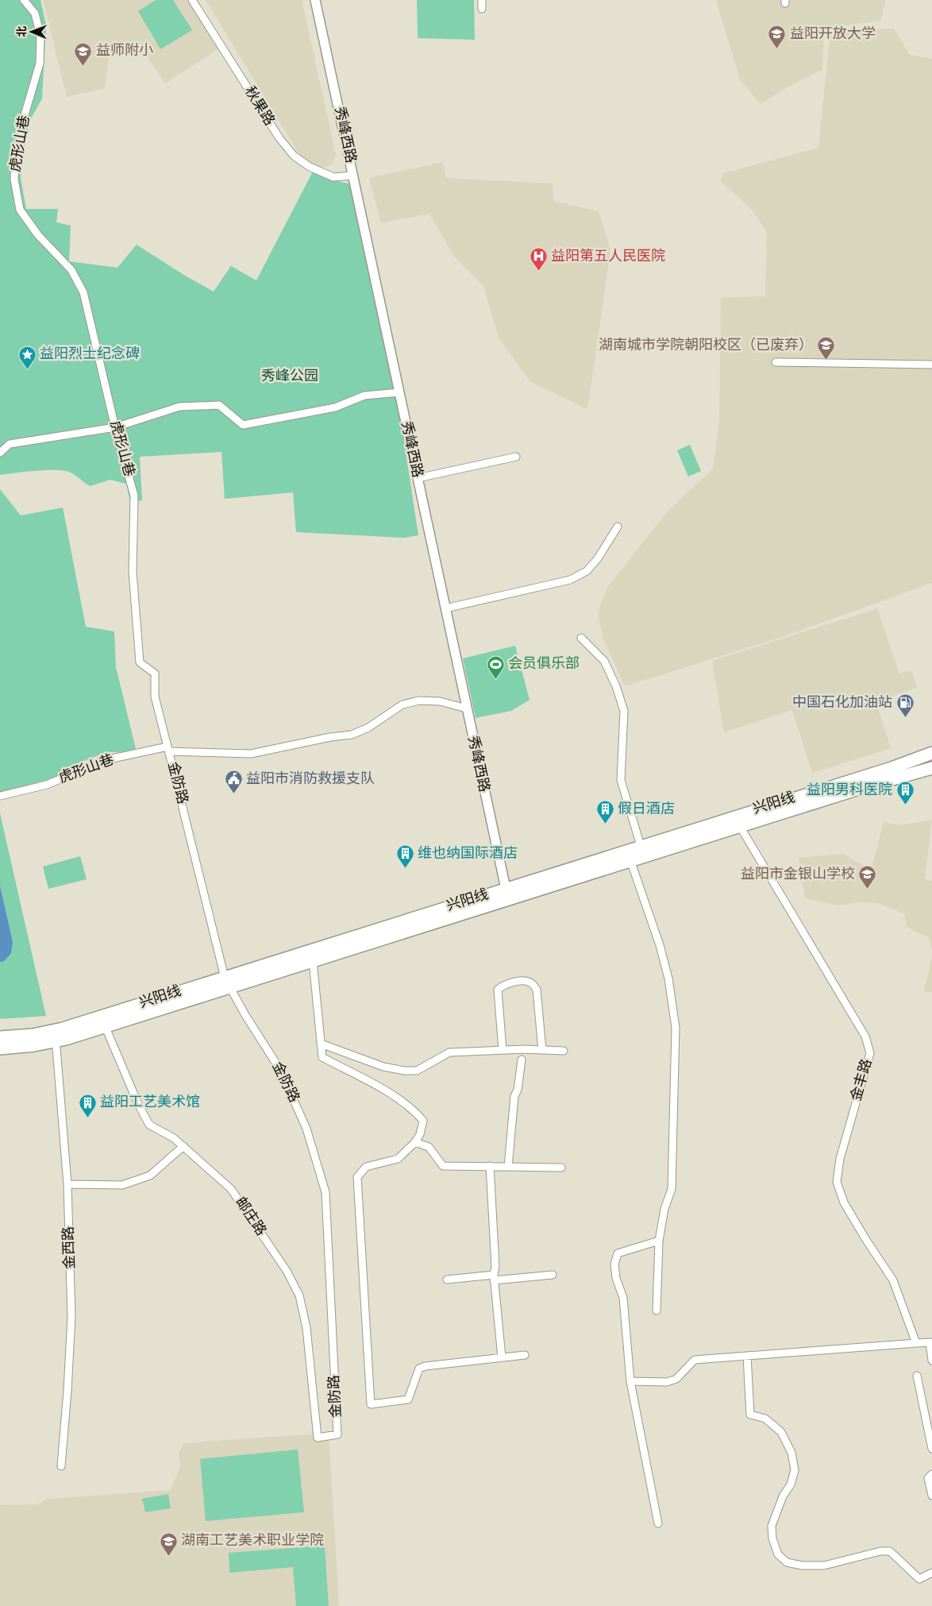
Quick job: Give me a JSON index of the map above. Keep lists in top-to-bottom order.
{
  "streets": {
    "highway": ["兴阳线"],
    "street": [
      "秋果路",
      "秀峰西路",
      "虎形山巷",
      "金防路",
      "金丰路",
      "邮庄路",
      "金西路"
    ]
  },
  "crossings": [
    ["秋果路", "秀峰西路"],
    ["秀峰西路", "兴阳线"],
    ["虎形山巷", "金防路"],
    ["金防路", "兴阳线"],
    ["金防路", "邮庄路"],
    ["兴阳线", "金丰路"],
    ["兴阳线", "邮庄路"],
    ["兴阳线", "金西路"]
  ],
  "parks": ["秀峰公园"],
  "places": {
    "school or university": [
      "益阳开放大学",
      "益师附小",
      "湖南城市学院朝阳校区（已废弃）",
      "益阳市金银山学校",
      "湖南工艺美术职业学院"
    ],
    "hospital": ["益阳第五人民医院"],
    "place": ["益阳烈士纪念碑"],
    "sports": ["会员俱乐部"],
    "fuel station": ["中国石化加油站"],
    "public building": ["益阳市消防救援支队"],
    "building": [
      "益阳男科医院",
      "假日酒店",
      "维也纳国际酒店",
      "益阳工艺美术馆"
    ]
  },
  "north": "left"
}
